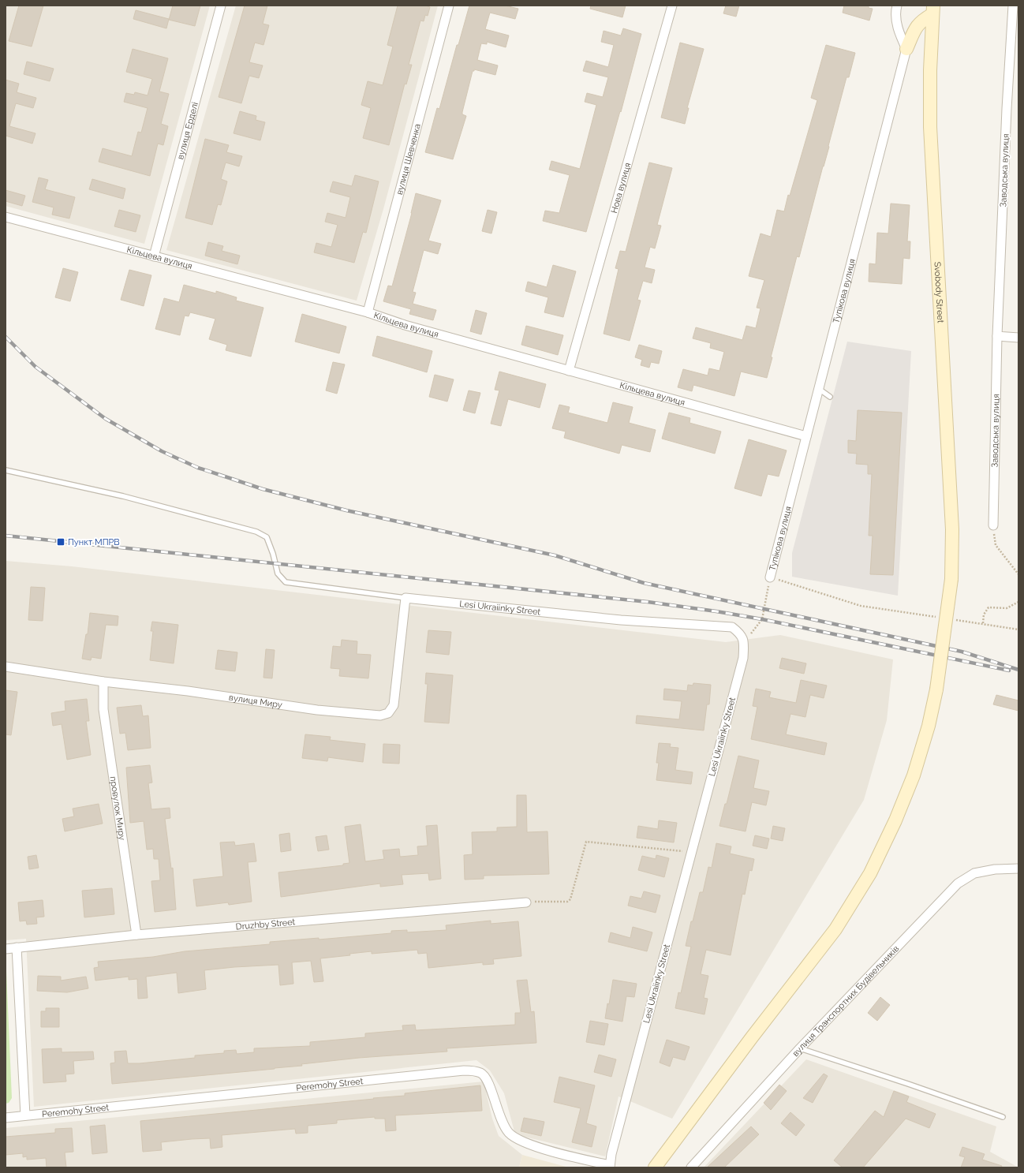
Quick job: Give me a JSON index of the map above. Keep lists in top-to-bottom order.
{
  "streets": {
    "main road": ["Svobody Street"],
    "street": [
      "вулиця Ерделі",
      "вулиця Шевченка",
      "Заводська вулиця",
      "Нова вулиця",
      "Кільцева вулиця",
      "Тупікова вулиця",
      "Lesi Ukraiinky Street",
      "вулиця Миру",
      "провулок Миру",
      "Druzhby Street",
      "вулиця Транспортних Будівельників",
      "Peremohy Street"
    ]
  },
  "crossings": [
    ["вулиця Ерделі", "Кільцева вулиця"],
    ["вулиця Шевченка", "Кільцева вулиця"],
    ["Нова вулиця", "Кільцева вулиця"],
    ["Кільцева вулиця", "Тупікова вулиця"],
    ["Lesi Ukraiinky Street", "вулиця Миру"],
    ["Lesi Ukraiinky Street", "Peremohy Street"],
    ["вулиця Миру", "провулок Миру"],
    ["провулок Миру", "Druzhby Street"]
  ],
  "places": {
    "transit": ["Пункт МПРВ"]
  }
}
